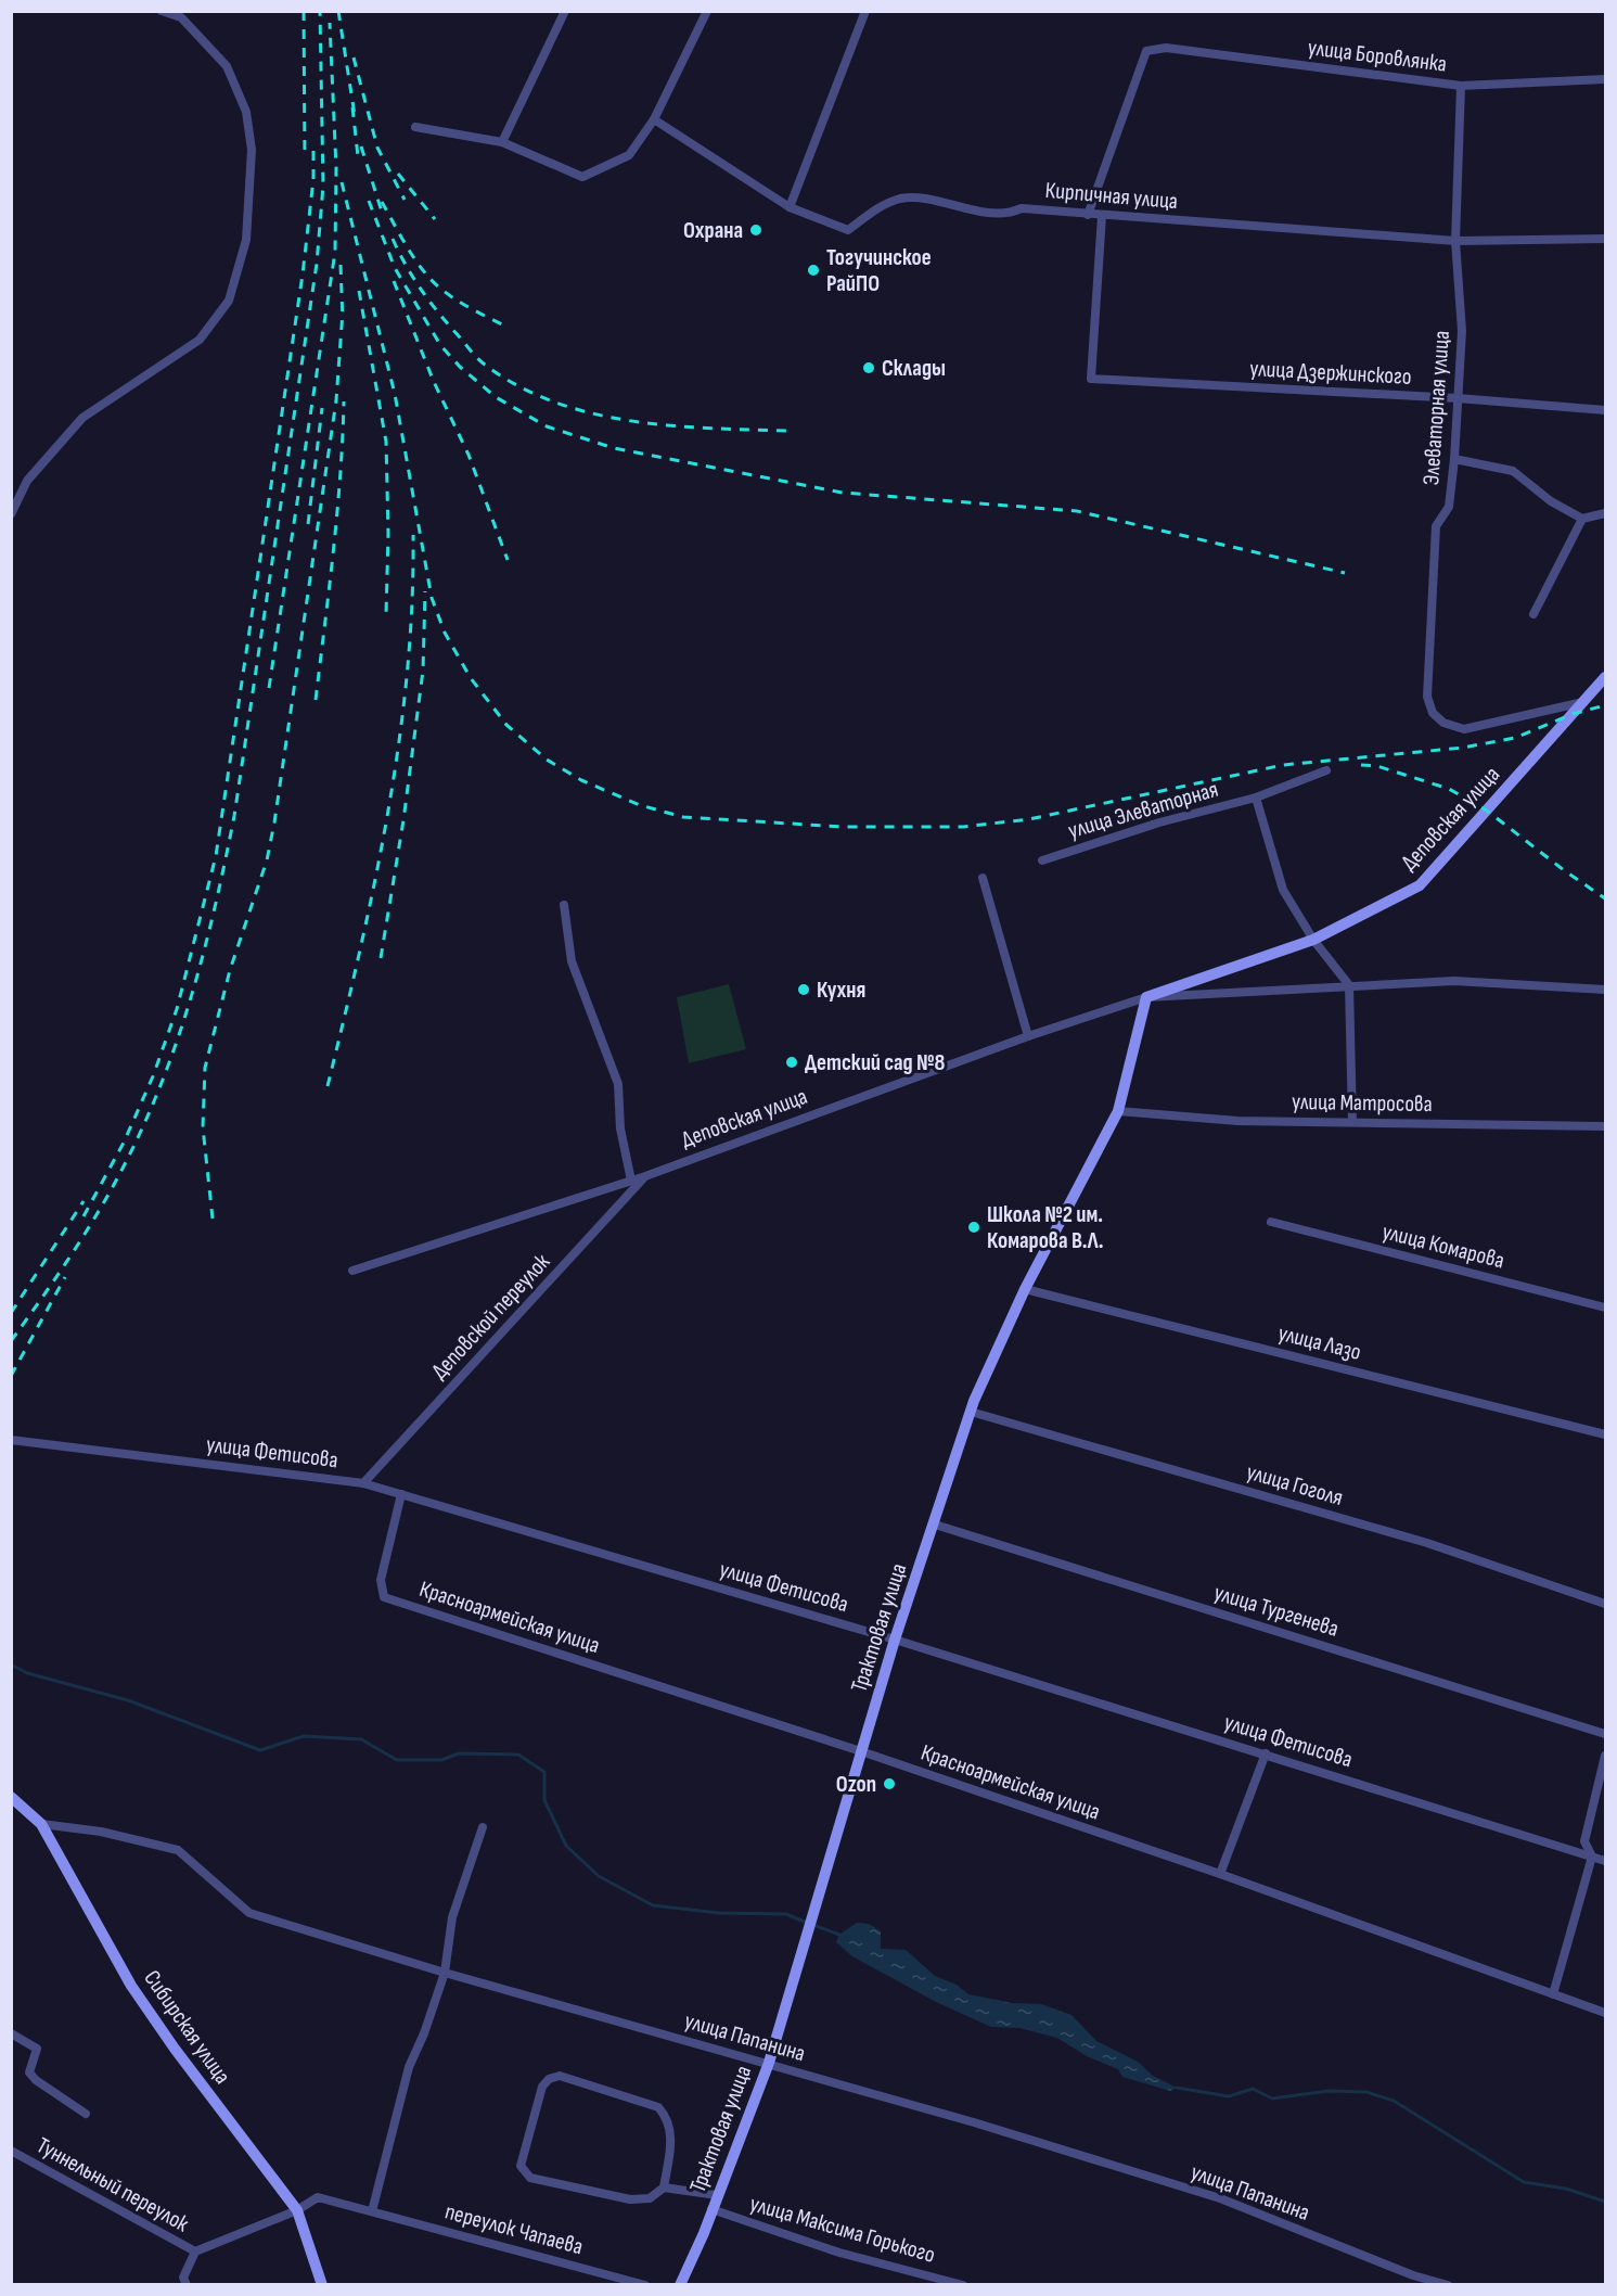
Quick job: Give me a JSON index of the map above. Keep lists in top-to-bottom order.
{
  "streets": {
    "street": [
      "улица Боровлянка",
      "Кирпичная улица",
      "улица Дзержинского",
      "Элеваторная улица",
      "улица Элеваторная",
      "Деповская улица",
      "улица Матросова",
      "улица Комарова",
      "Деповской переулок",
      "улица Лазо",
      "улица Фетисова",
      "улица Гоголя",
      "улица Тургенева",
      "Красноармейская улица",
      "Трактовая улица",
      "Сибирская улица",
      "улица Папанина",
      "Туннельный переулок",
      "переулок Чапаева",
      "улица Максима Горького"
    ]
  },
  "crossings": [
    ["улица Боровлянка", "Кирпичная улица"],
    ["улица Боровлянка", "Элеваторная улица"],
    ["Кирпичная улица", "улица Дзержинского"],
    ["Кирпичная улица", "Элеваторная улица"],
    ["улица Дзержинского", "Элеваторная улица"],
    ["Элеваторная улица", "Деповская улица"],
    ["Деповская улица", "Деповской переулок"],
    ["Деповская улица", "Трактовая улица"],
    ["улица Матросова", "Трактовая улица"],
    ["Деповской переулок", "улица Фетисова"],
    ["улица Лазо", "Трактовая улица"],
    ["улица Фетисова", "Красноармейская улица"],
    ["улица Фетисова", "Трактовая улица"],
    ["улица Гоголя", "Трактовая улица"],
    ["улица Тургенева", "Трактовая улица"],
    ["Красноармейская улица", "Трактовая улица"],
    ["Трактовая улица", "улица Папанина"],
    ["Трактовая улица", "улица Максима Горького"],
    ["Сибирская улица", "улица Папанина"],
    ["Сибирская улица", "переулок Чапаева"],
    ["Туннельный переулок", "переулок Чапаева"]
  ],
  "places": [
    "Охрана",
    "Тогучинское РайПО",
    "Склады",
    "Кухня",
    "Детский сад №8",
    "Школа №2 им. Комарова В.Л.",
    "Ozon"
  ]
}
